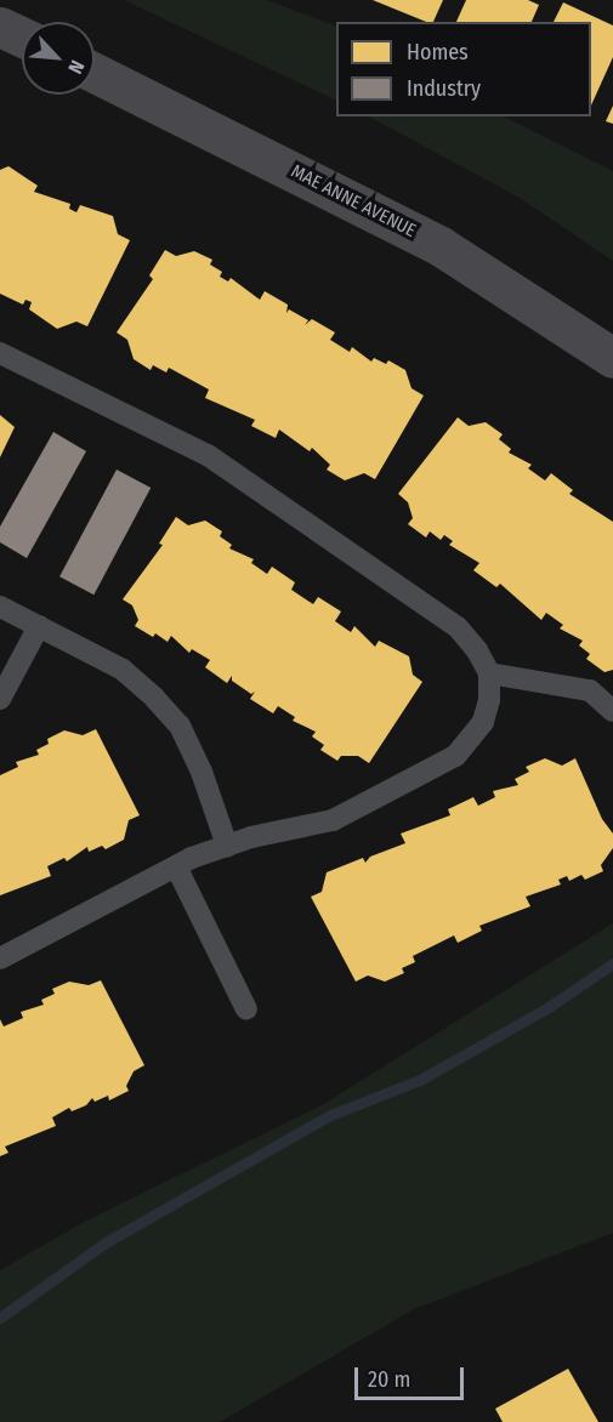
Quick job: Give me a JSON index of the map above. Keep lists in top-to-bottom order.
{
  "streets": {
    "main road": ["MAE ANNE AVENUE"]
  },
  "legend": ["Homes", "Industry"],
  "scale_bar": "20 m",
  "north": "bottom right"
}
